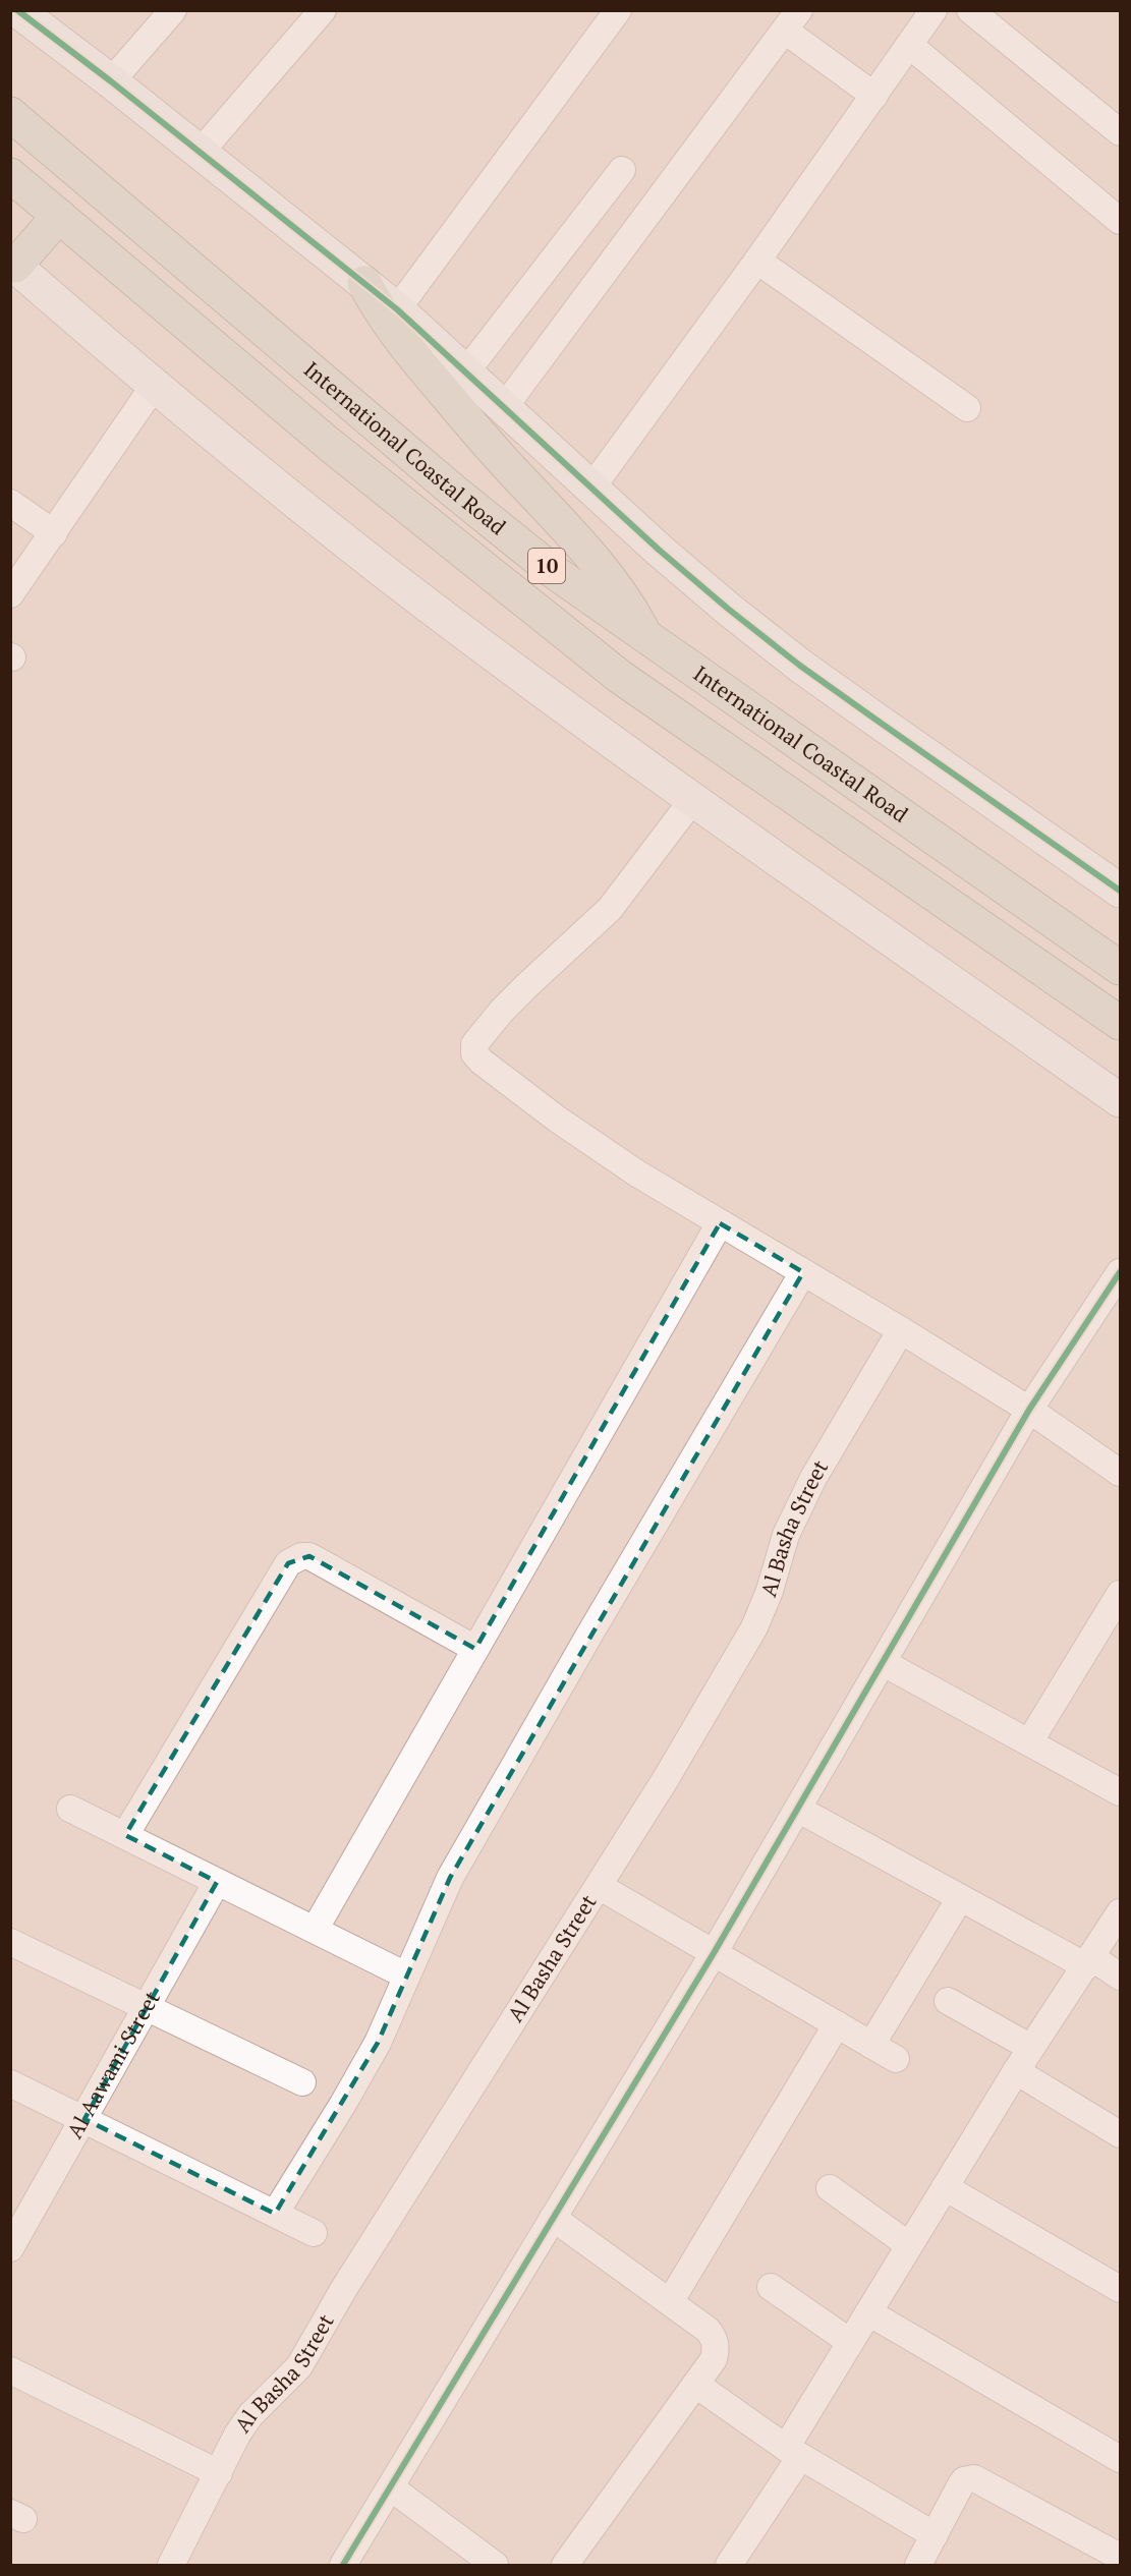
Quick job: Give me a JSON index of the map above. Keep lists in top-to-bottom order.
{
  "streets": {
    "highway": ["International Coastal Road", "10"],
    "street": ["Al Basha Street", "Al Aawami Street"]
  }
}
